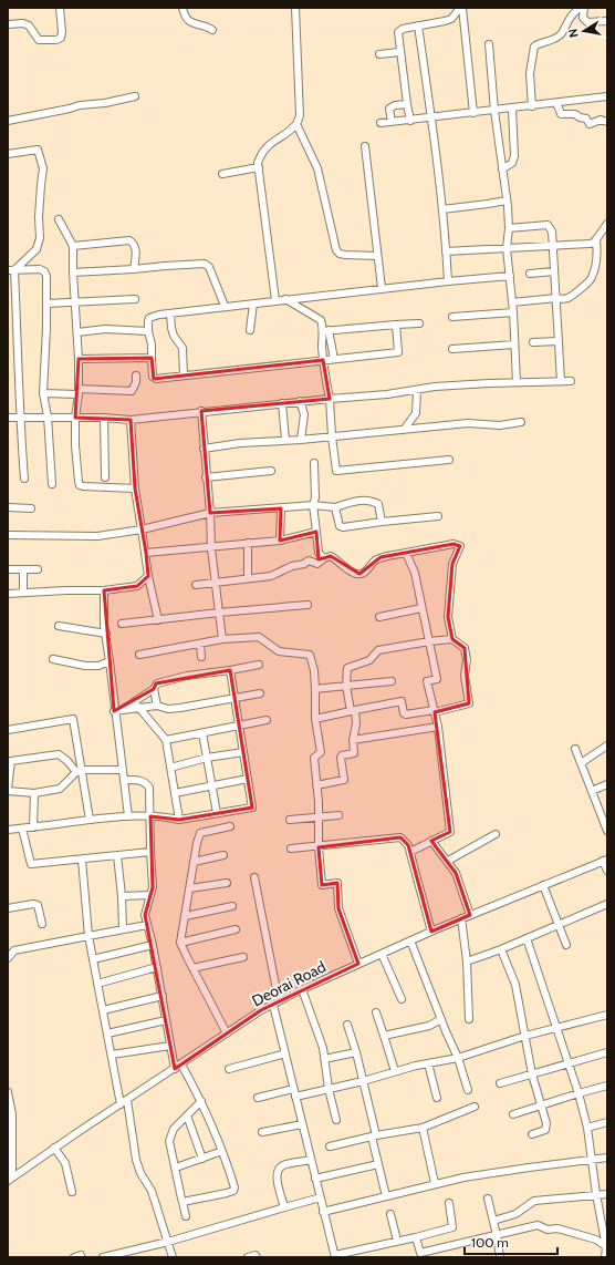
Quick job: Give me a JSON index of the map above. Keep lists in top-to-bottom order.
{
  "streets": {
    "street": ["Deorai Road"]
  },
  "scale_bar": "100 m",
  "north": "left"
}
